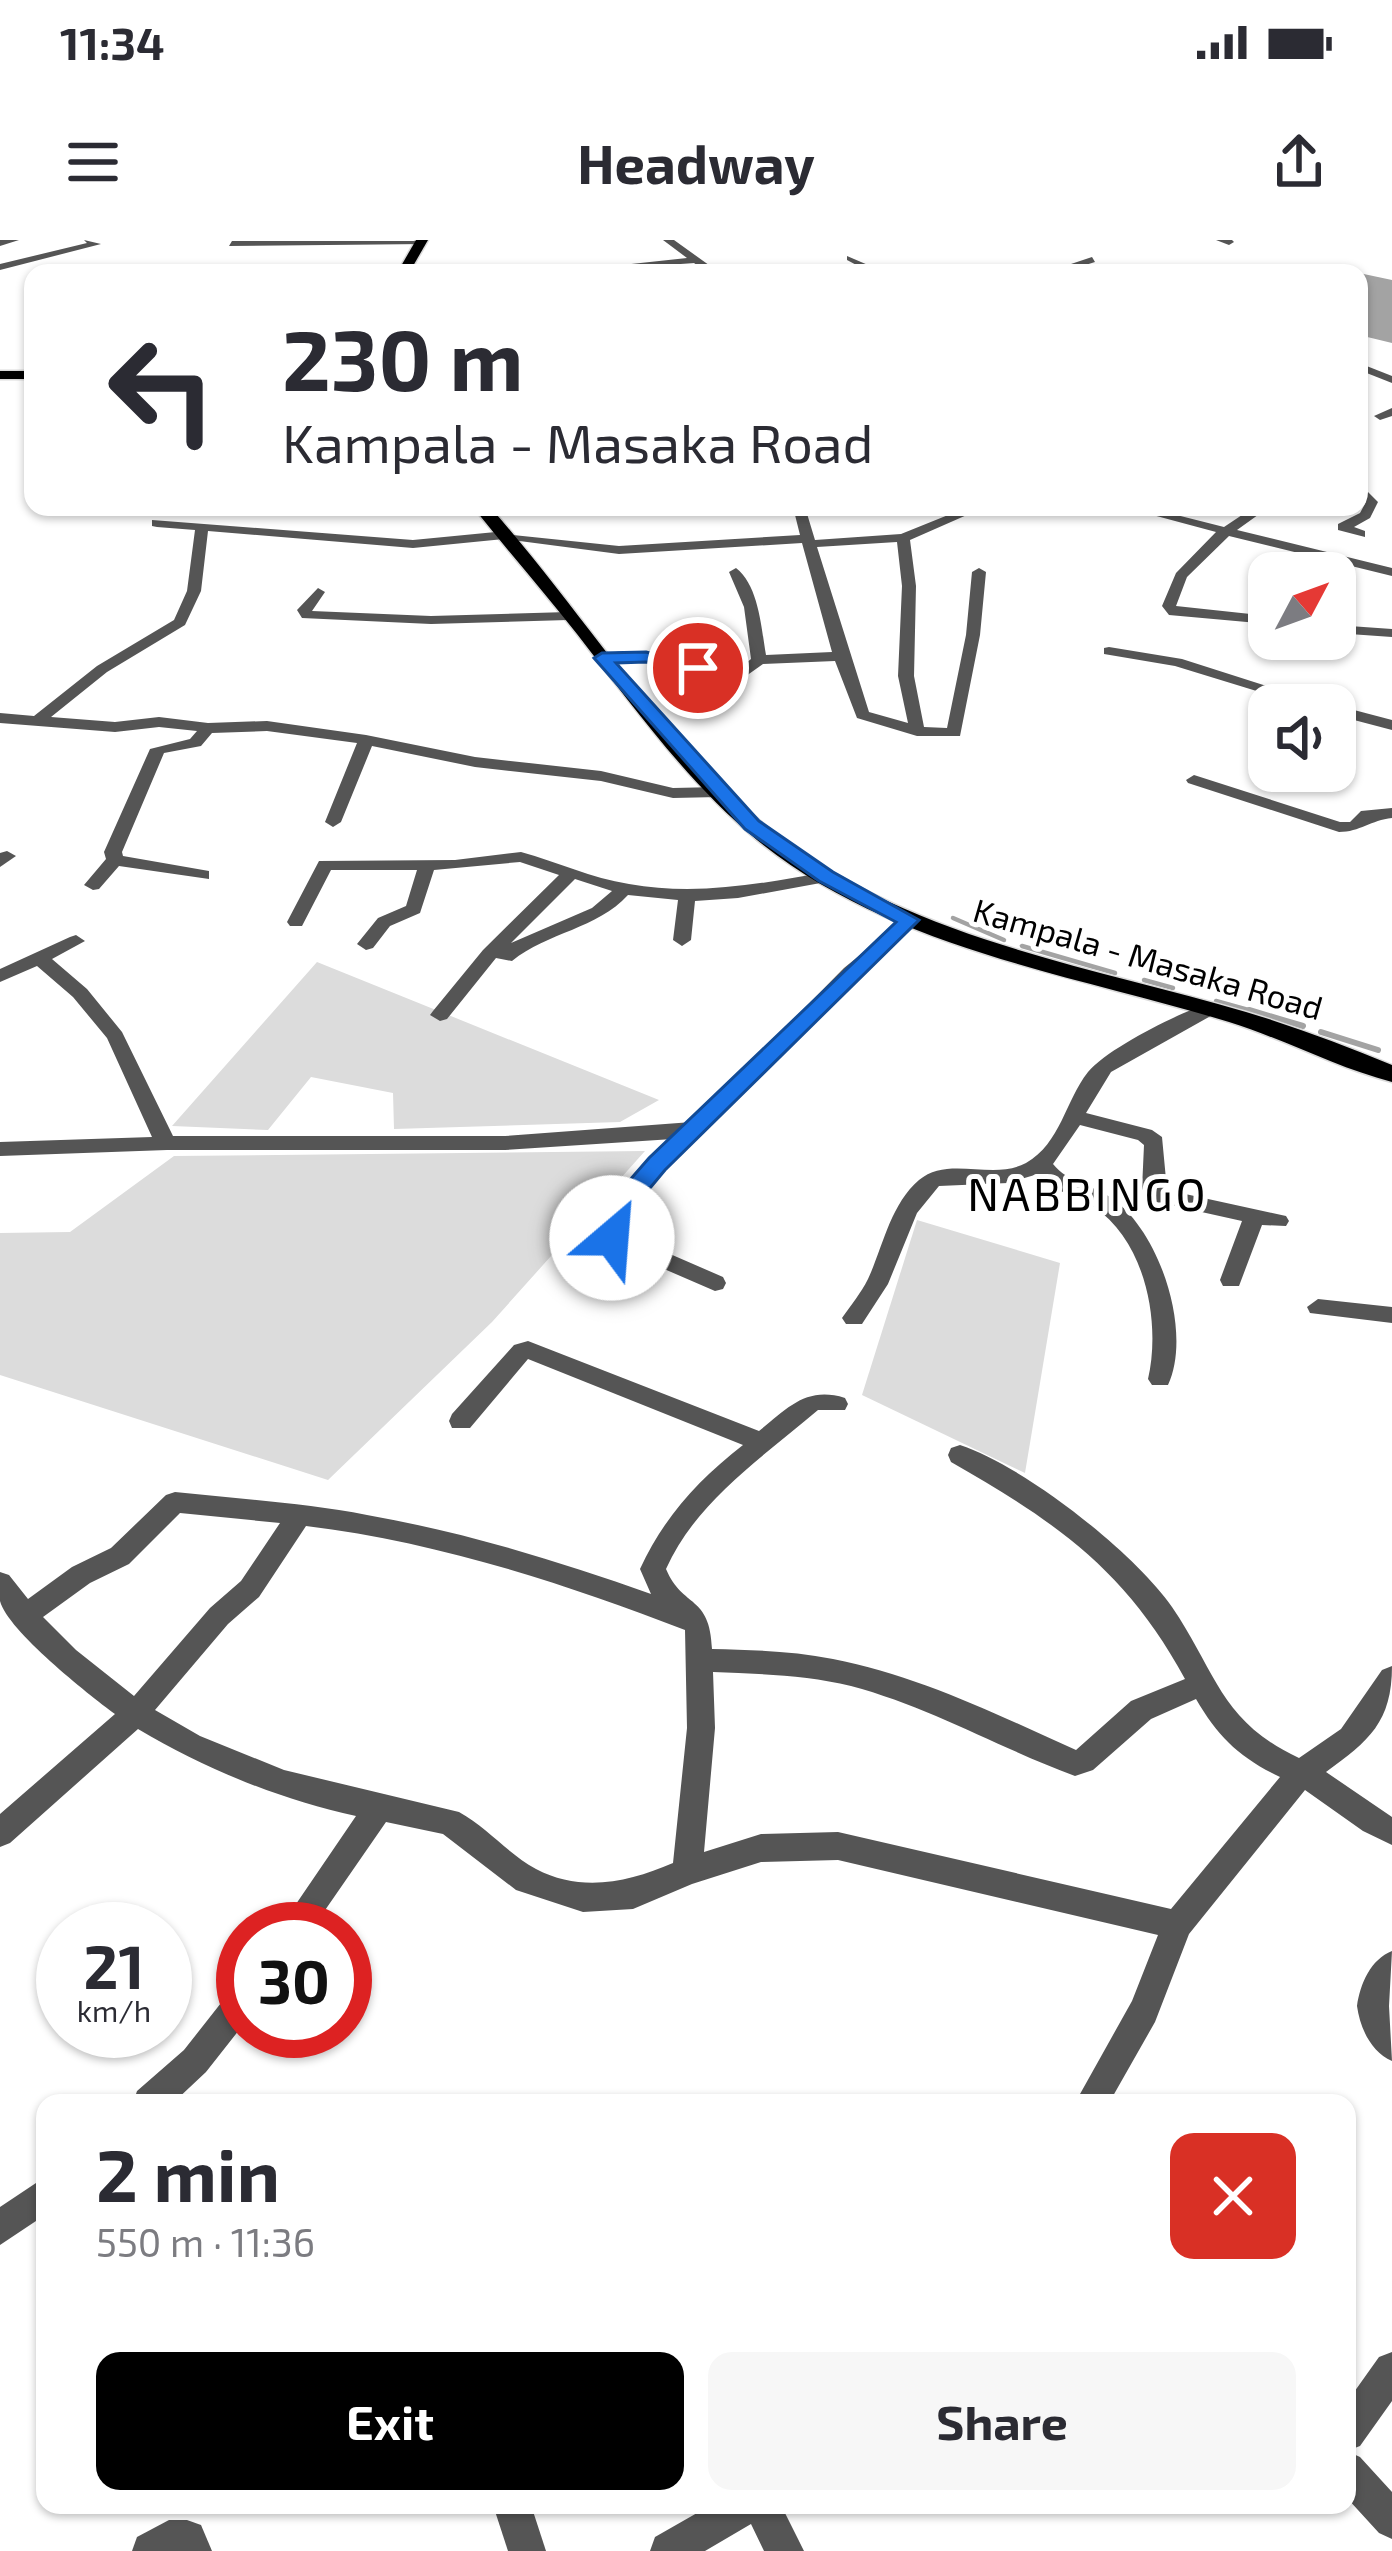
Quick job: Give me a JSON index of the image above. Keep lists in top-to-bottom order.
{
  "streets": {
    "main road": ["Kampala - Masaka Road"]
  },
  "districts": ["NABBINGO"],
  "north": "top right",
  "page": {
    "status": "11:34",
    "header": "Headway",
    "turn": ["230 m", "Kampala - Masaka Road"],
    "speed": "21 km/h",
    "limit": "30",
    "heading": ["2 min", "550 m · 11:36"],
    "buttons": ["Exit", "Share"]
  }
}
